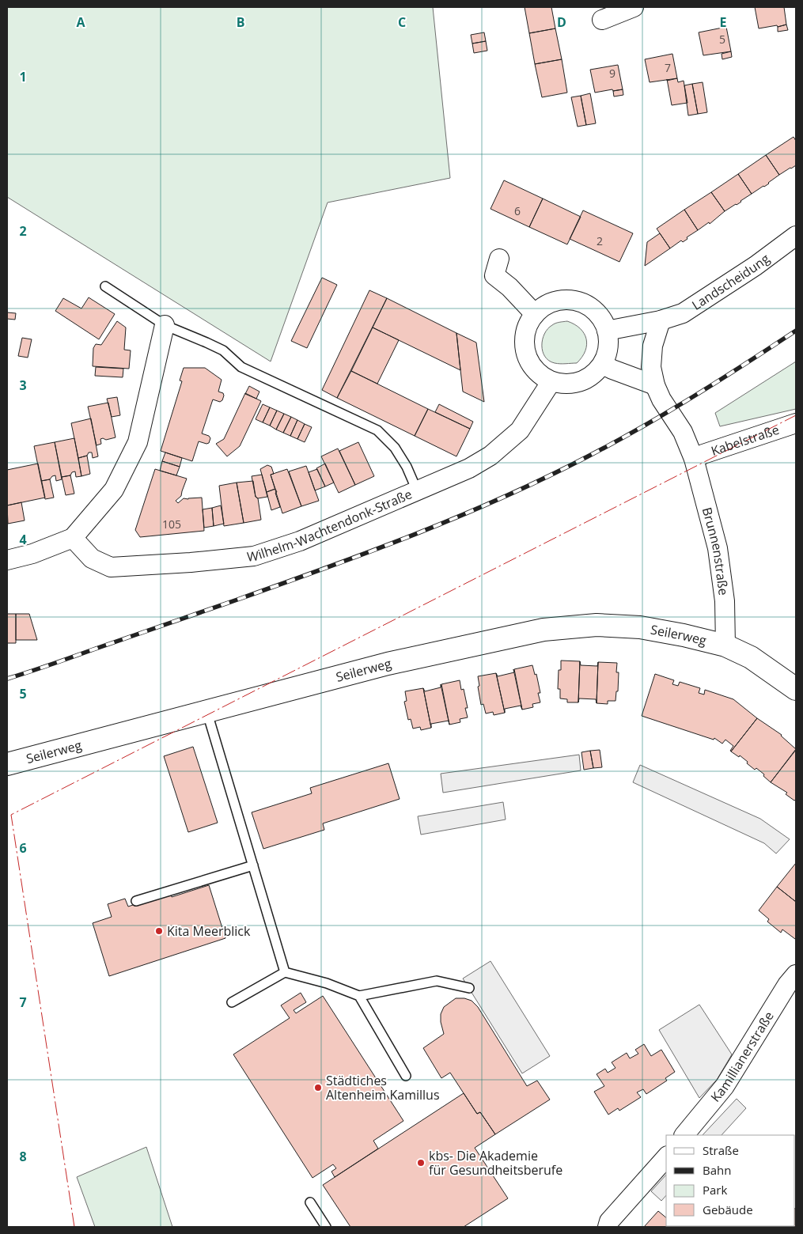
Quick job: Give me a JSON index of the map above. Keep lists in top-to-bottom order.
{
  "streets": {
    "street": [
      "Landscheidung",
      "Kabelstraße",
      "Wilhelm-Wachtendonk-Straße",
      "Brunnenstraße",
      "Seilerweg",
      "Kamillianerstraße"
    ]
  },
  "crossings": [
    ["Landscheidung", "Wilhelm-Wachtendonk-Straße"],
    ["Landscheidung", "Brunnenstraße"],
    ["Kabelstraße", "Brunnenstraße"],
    ["Brunnenstraße", "Seilerweg"]
  ],
  "places": ["Kita Meerblick", "Städtiches Altenheim Kamillus", "kbs- Die Akademie für Gesundheitsberufe"],
  "house_numbers": [
    "5",
    "7",
    "9",
    "6",
    "2",
    "105"
  ],
  "legend": [
    "Straße",
    "Bahn",
    "Park",
    "Gebäude"
  ],
  "grid": {
    "columns": [
      "A",
      "B",
      "C",
      "D",
      "E"
    ],
    "rows": [
      "1",
      "2",
      "3",
      "4",
      "5",
      "6",
      "7",
      "8"
    ]
  }
}
